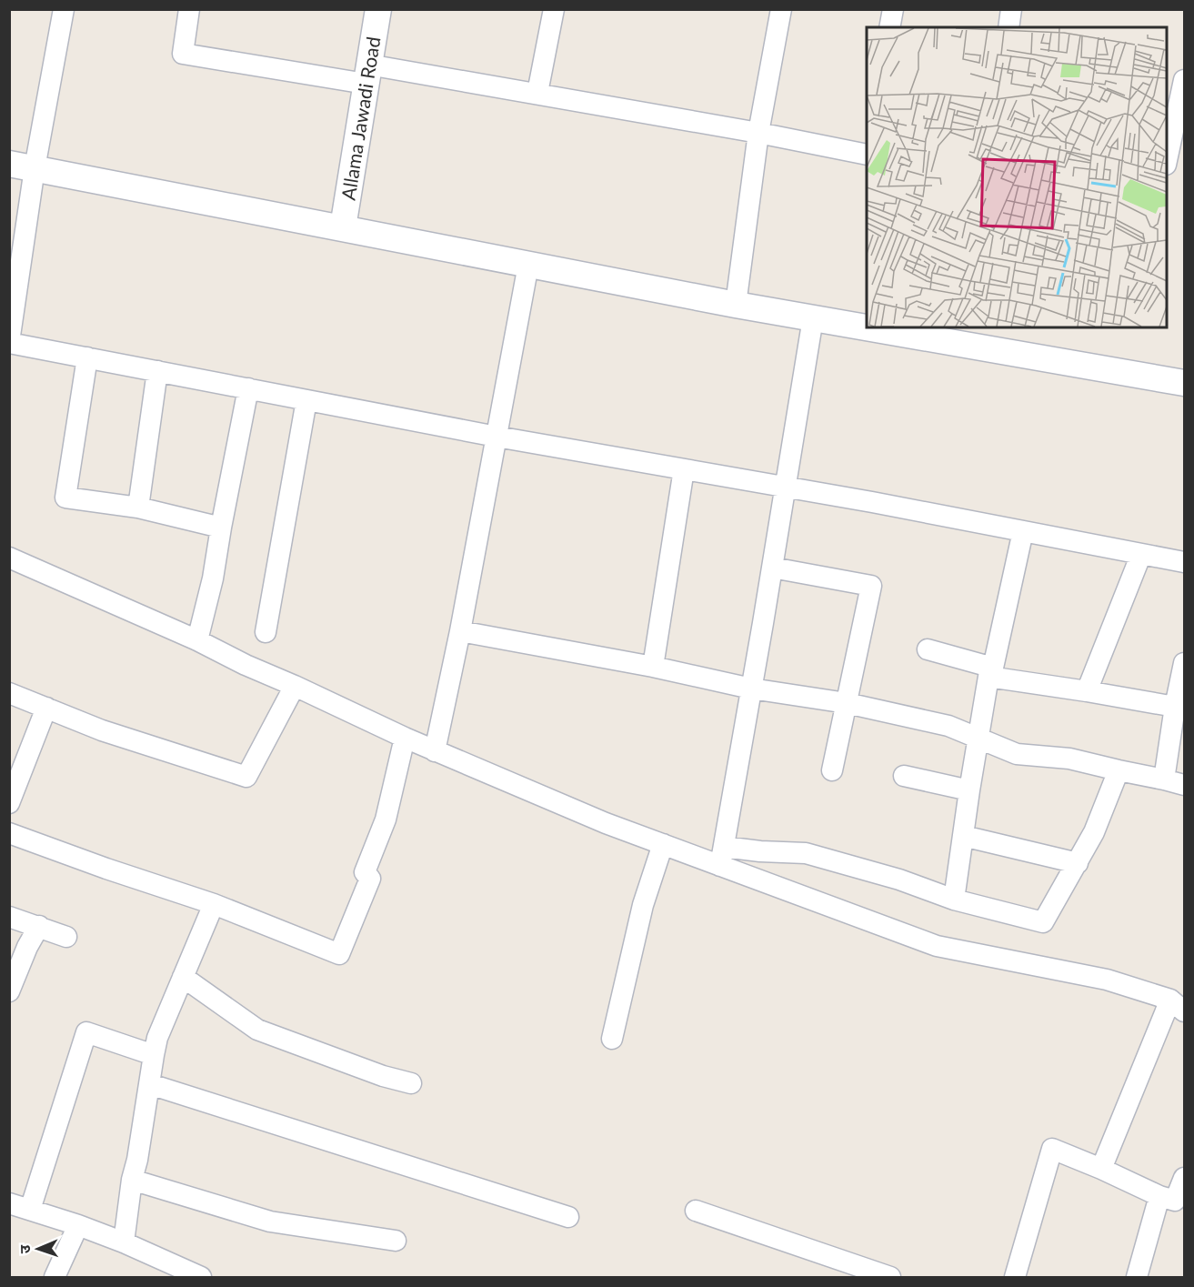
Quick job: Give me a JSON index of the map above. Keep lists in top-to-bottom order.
{
  "streets": {
    "street": ["Allama Jawadi Road"]
  },
  "north": "left"
}
